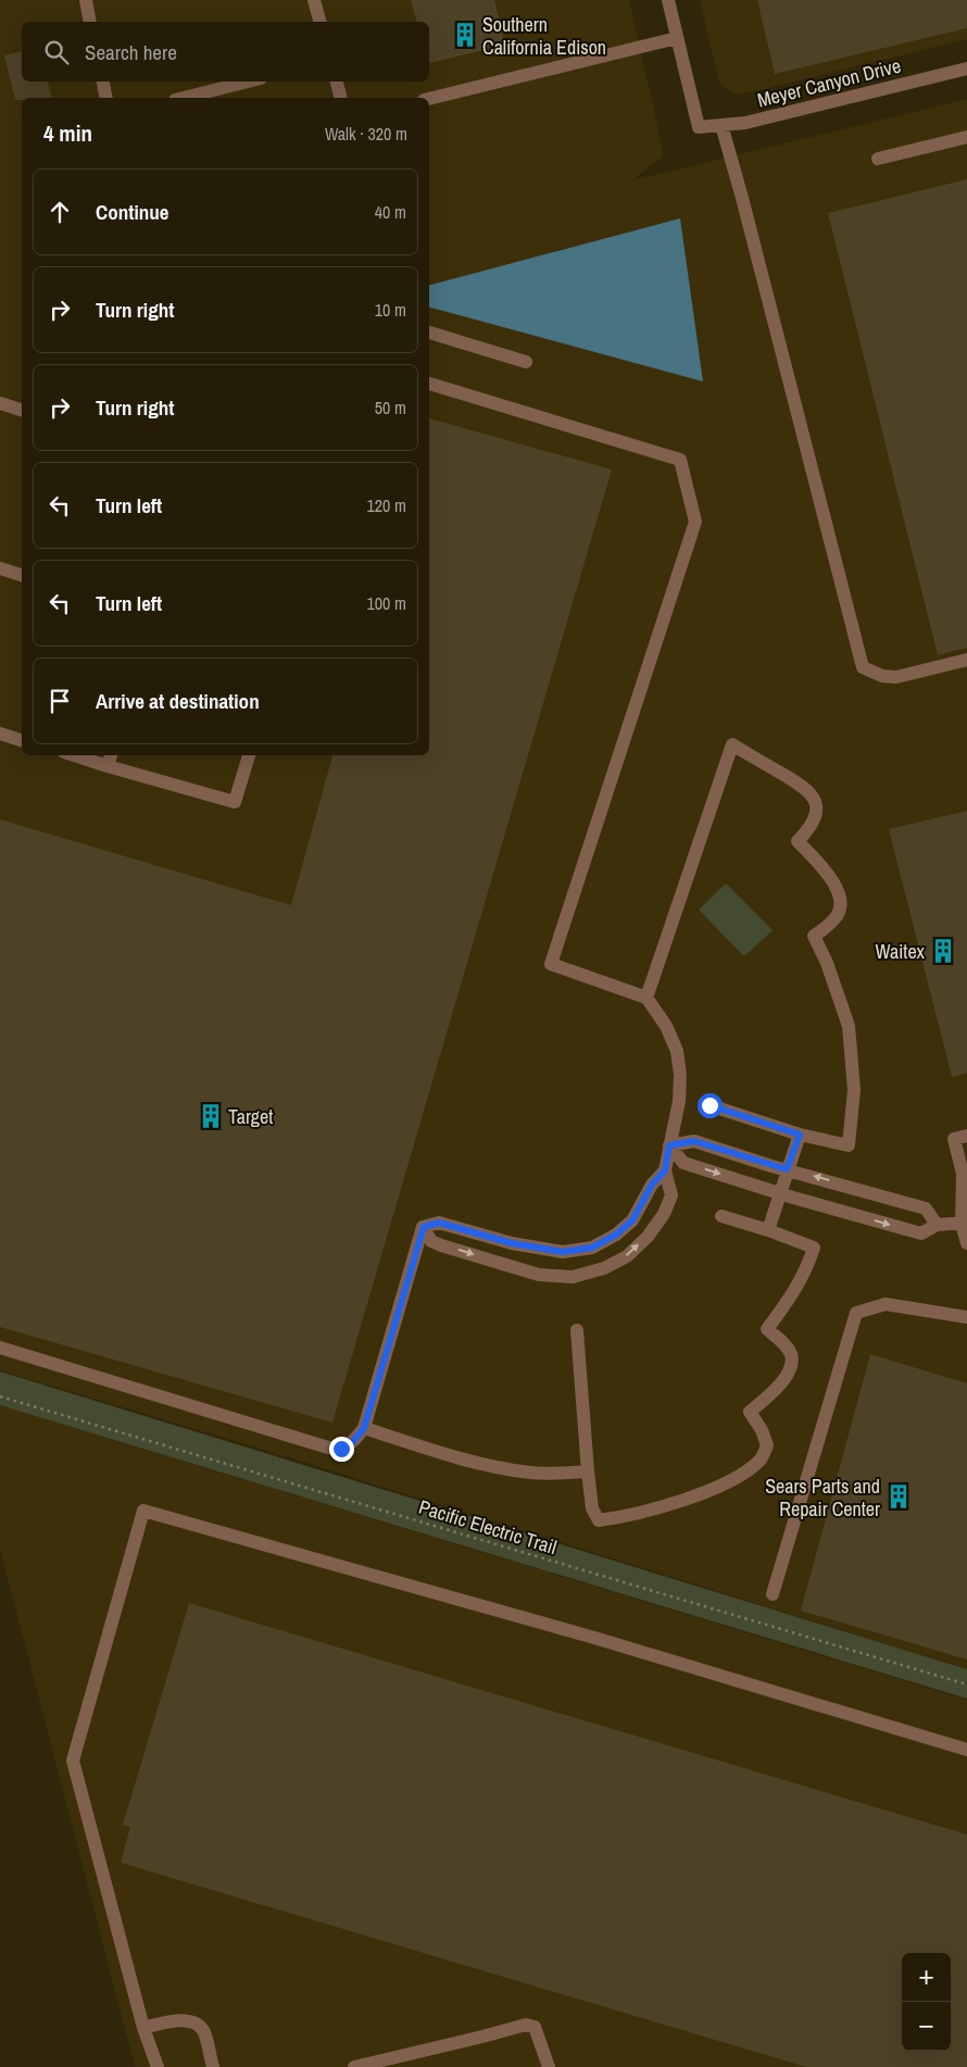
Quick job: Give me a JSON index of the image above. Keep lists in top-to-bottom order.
{
  "streets": {
    "street": ["Meyer Canyon Drive"],
    "path": ["Pacific Electric Trail"]
  },
  "places": {
    "building": [
      "Southern California Edison",
      "Waitex",
      "Target",
      "Sears Parts and Repair Center"
    ]
  },
  "page": {
    "search": "Search here",
    "heading": ["4 min", "Walk · 320 m"],
    "list": [
      ["Continue", "40 m"],
      ["Turn right", "10 m"],
      ["Turn right", "50 m"],
      ["Turn left", "120 m"],
      ["Turn left", "100 m"],
      "Arrive at destination"
    ],
    "map_buttons": ["+", "−"]
  }
}
